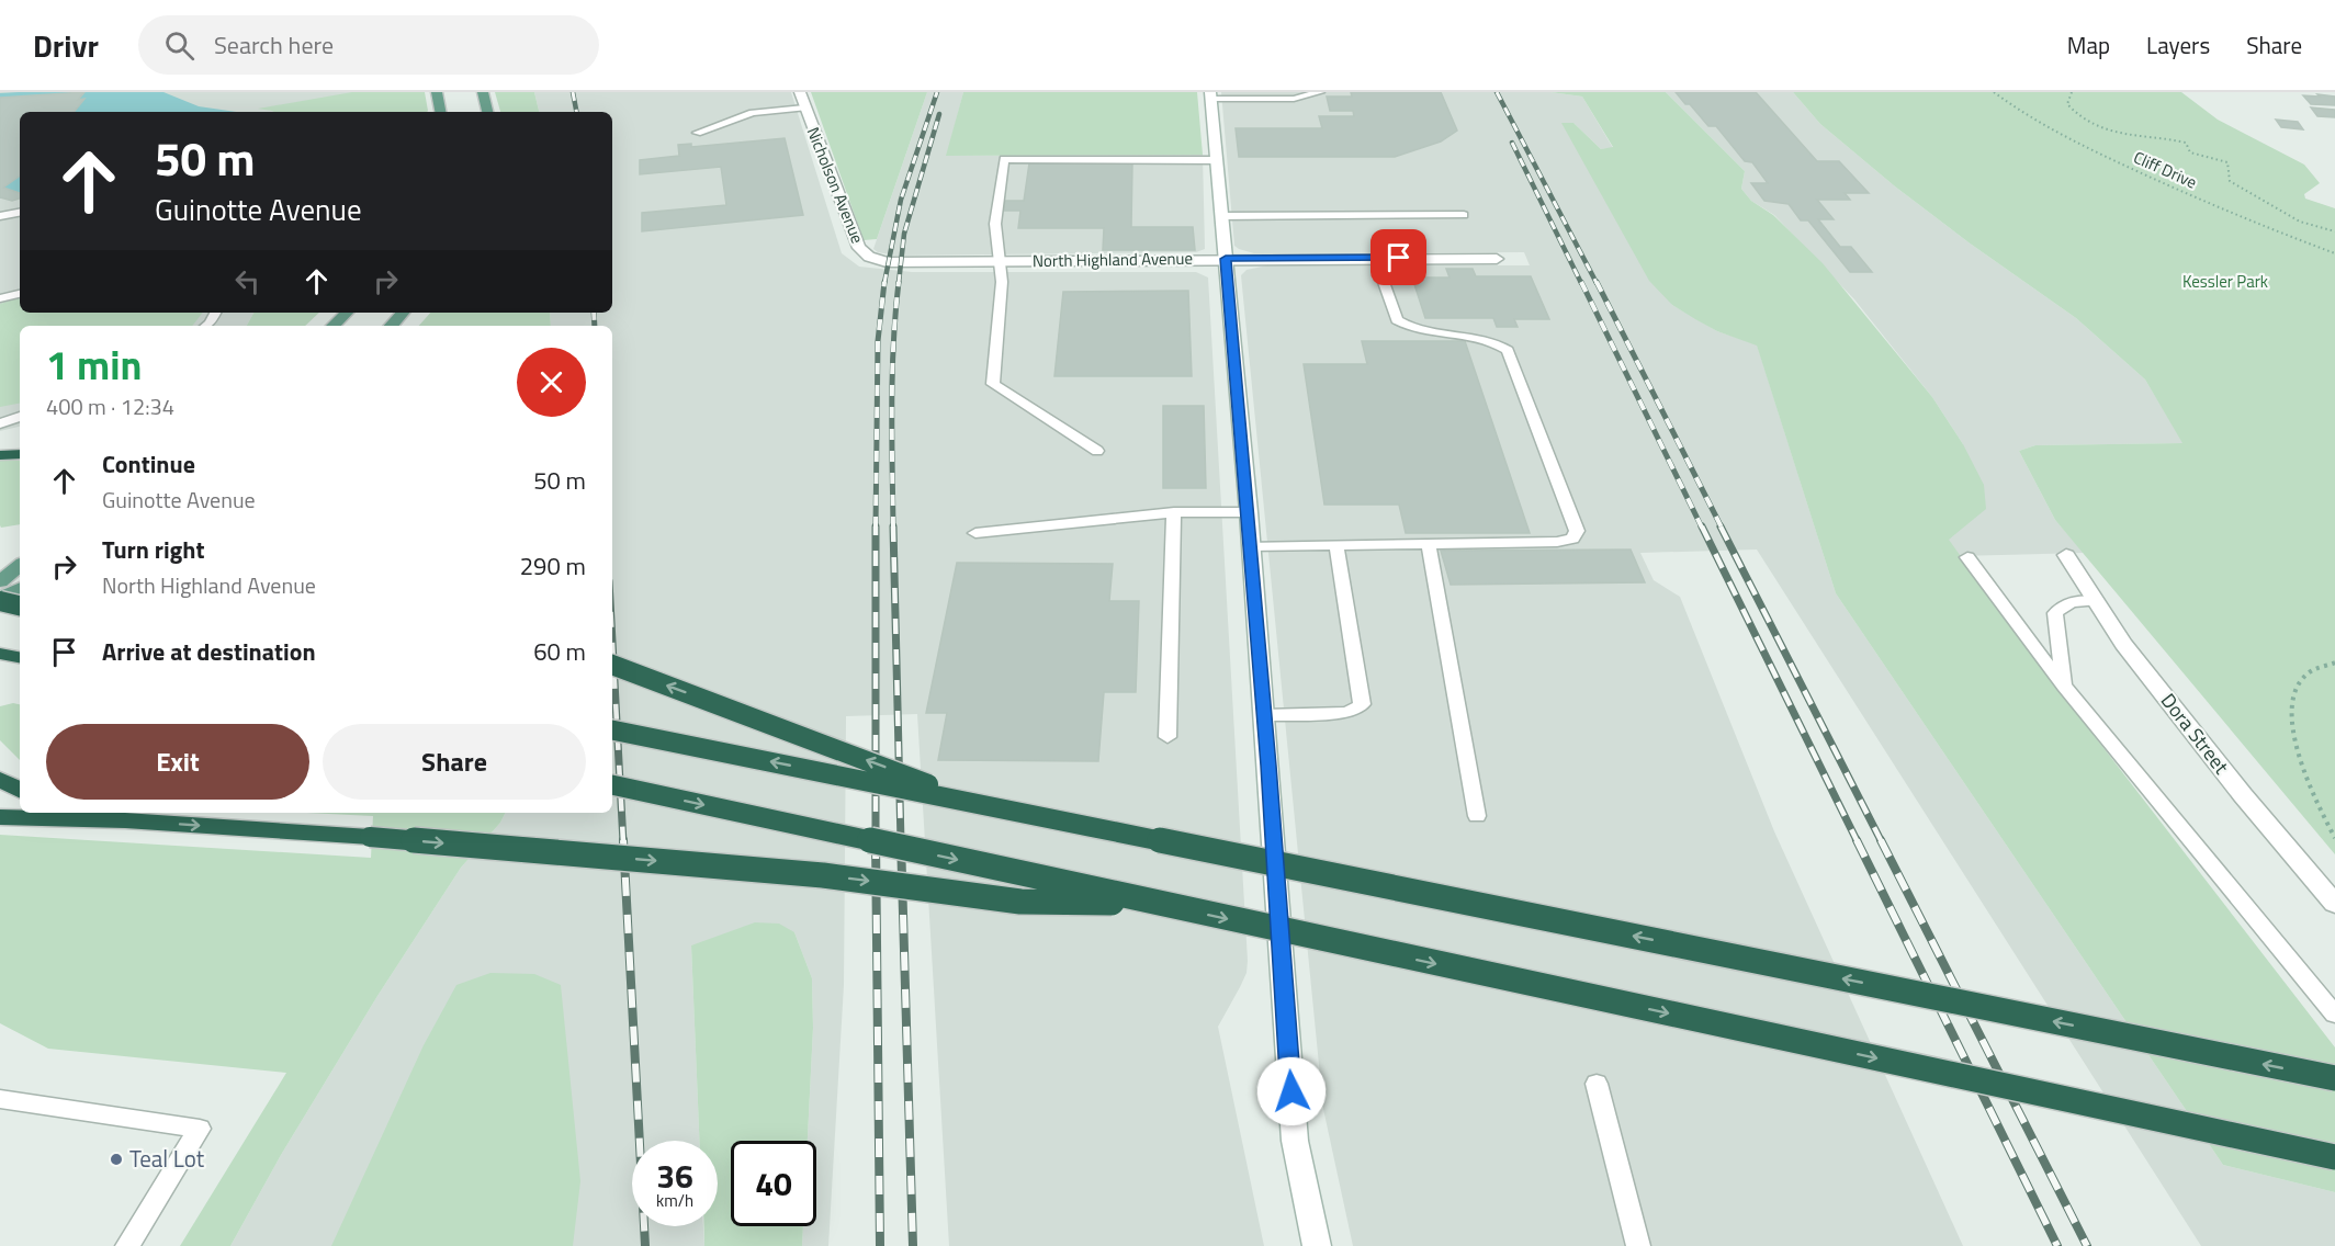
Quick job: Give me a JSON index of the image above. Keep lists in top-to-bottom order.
{
  "streets": {
    "street": ["Nicholson Avenue", "North Highland Avenue", "Dora Street"],
    "path": ["Cliff Drive"]
  },
  "crossings": [
    ["Nicholson Avenue", "North Highland Avenue"]
  ],
  "parks": ["Kessler Park"],
  "places": ["Teal Lot"],
  "page": {
    "header": "Drivr",
    "search": "Search here",
    "nav": ["Map", "Layers", "Share"],
    "turn": ["50 m", "Guinotte Avenue"],
    "heading": ["1 min", "400 m · 12:34"],
    "list": [
      {
        "name": "Continue",
        "note": "Guinotte Avenue",
        "value": "50 m"
      },
      {
        "name": "Turn right",
        "note": "North Highland Avenue",
        "value": "290 m"
      },
      {
        "name": "Arrive at destination",
        "value": "60 m"
      }
    ],
    "buttons": ["Exit", "Share"],
    "speed": "36 km/h",
    "limit": "40"
  }
}
